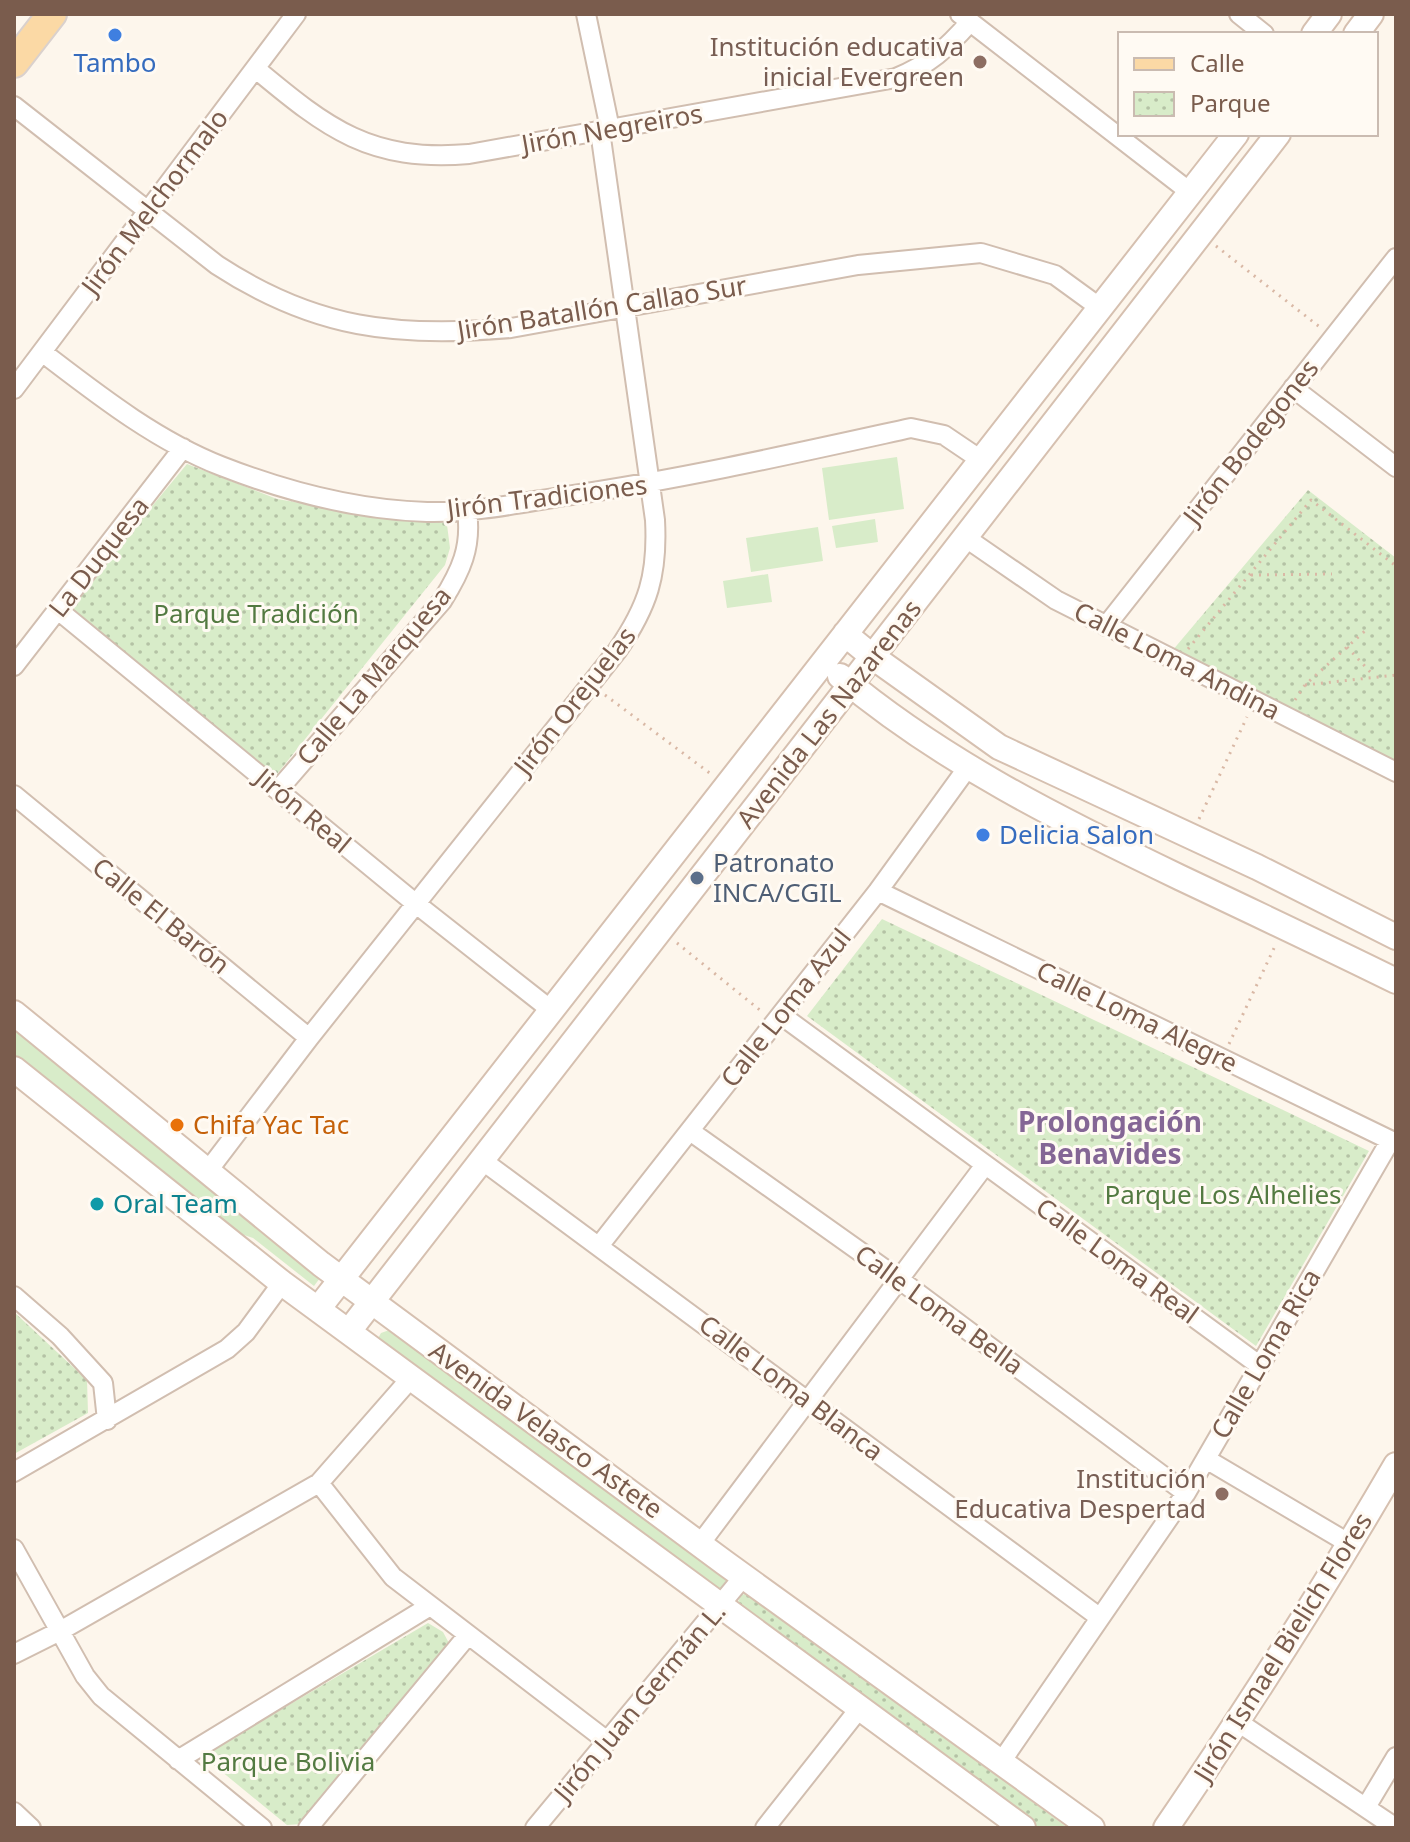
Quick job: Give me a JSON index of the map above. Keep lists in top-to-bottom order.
{
  "streets": {
    "street": [
      "Jirón Negreiros",
      "Jirón Melchormalo",
      "Jirón Batallón Callao Sur",
      "Jirón Bodegones",
      "Jirón Tradiciones",
      "La Duquesa",
      "Calle Loma Andina",
      "Calle La Marquesa",
      "Jirón Orejuelas",
      "Avenida Las Nazarenas",
      "Jirón Real",
      "Calle El Barón",
      "Calle Loma Azul",
      "Calle Loma Alegre",
      "Calle Loma Real",
      "Calle Loma Bella",
      "Calle Loma Rica",
      "Calle Loma Blanca",
      "Avenida Velasco Astete",
      "Jirón Ismael Bielich Flores",
      "Jirón Juan Germán L."
    ]
  },
  "crossings": [
    ["Jirón Negreiros", "Jirón Melchormalo"],
    ["Jirón Negreiros", "Jirón Orejuelas"],
    ["Jirón Melchormalo", "Jirón Batallón Callao Sur"],
    ["Jirón Melchormalo", "Jirón Tradiciones"],
    ["Jirón Batallón Callao Sur", "Jirón Orejuelas"],
    ["Jirón Batallón Callao Sur", "Avenida Las Nazarenas"],
    ["Jirón Bodegones", "Calle Loma Andina"],
    ["Jirón Tradiciones", "La Duquesa"],
    ["Jirón Tradiciones", "Calle La Marquesa"],
    ["Jirón Tradiciones", "Jirón Orejuelas"],
    ["Jirón Tradiciones", "Avenida Las Nazarenas"],
    ["La Duquesa", "Jirón Real"],
    ["Calle Loma Andina", "Avenida Las Nazarenas"],
    ["Calle La Marquesa", "Jirón Real"],
    ["Jirón Orejuelas", "Jirón Real"],
    ["Jirón Orejuelas", "Calle El Barón"],
    ["Jirón Orejuelas", "Avenida Velasco Astete"],
    ["Avenida Las Nazarenas", "Jirón Real"],
    ["Avenida Las Nazarenas", "Calle Loma Blanca"],
    ["Avenida Las Nazarenas", "Avenida Velasco Astete"],
    ["Calle Loma Azul", "Calle Loma Alegre"],
    ["Calle Loma Azul", "Calle Loma Real"],
    ["Calle Loma Azul", "Calle Loma Bella"],
    ["Calle Loma Azul", "Calle Loma Blanca"],
    ["Calle Loma Alegre", "Calle Loma Rica"],
    ["Calle Loma Real", "Calle Loma Rica"],
    ["Calle Loma Bella", "Calle Loma Rica"],
    ["Calle Loma Rica", "Calle Loma Blanca"],
    ["Calle Loma Rica", "Avenida Velasco Astete"],
    ["Avenida Velasco Astete", "Jirón Juan Germán L."]
  ],
  "districts": ["Prolongación Benavides"],
  "parks": ["Parque Tradición", "Parque Los Alhelies", "Parque Bolivia"],
  "places": [
    "Tambo",
    "Institución educativa inicial Evergreen",
    "Delicia Salon",
    "Patronato INCA/CGIL",
    "Chifa Yac Tac",
    "Oral Team",
    "Institución Educativa Despertad"
  ],
  "legend": ["Calle", "Parque"]
}
